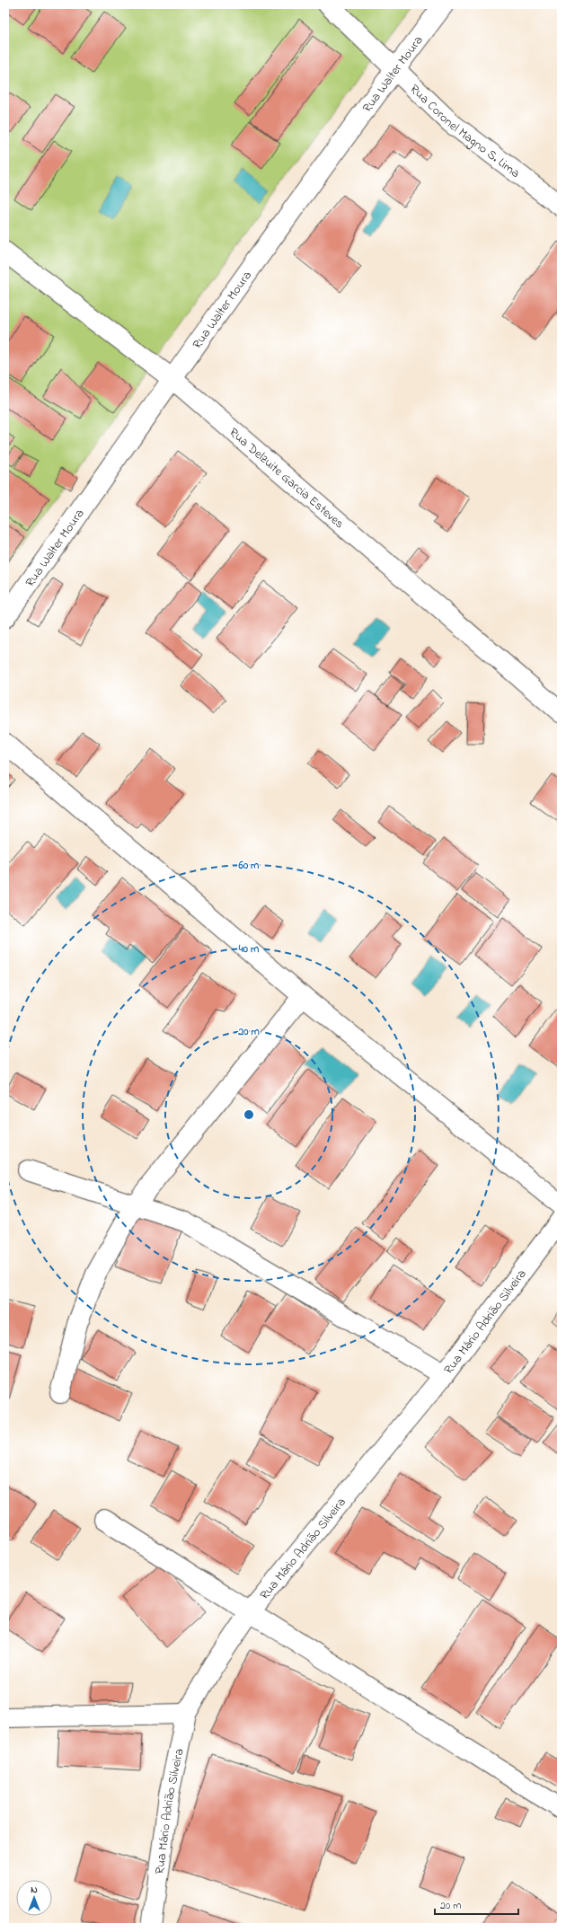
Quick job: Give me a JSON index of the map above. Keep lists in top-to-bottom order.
{
  "streets": {
    "street": [
      "Rua Walter Moura",
      "Rua Coronel Magno S. Lima",
      "Rua Delzuite Garcia Esteves",
      "Rua Mário Adrião Silveira"
    ]
  },
  "crossings": [
    ["Rua Walter Moura", "Rua Coronel Magno S. Lima"],
    ["Rua Walter Moura", "Rua Delzuite Garcia Esteves"]
  ],
  "scale_bar": "20 m",
  "north": "top",
  "rings": ["60 m", "40 m", "20 m"]
}
